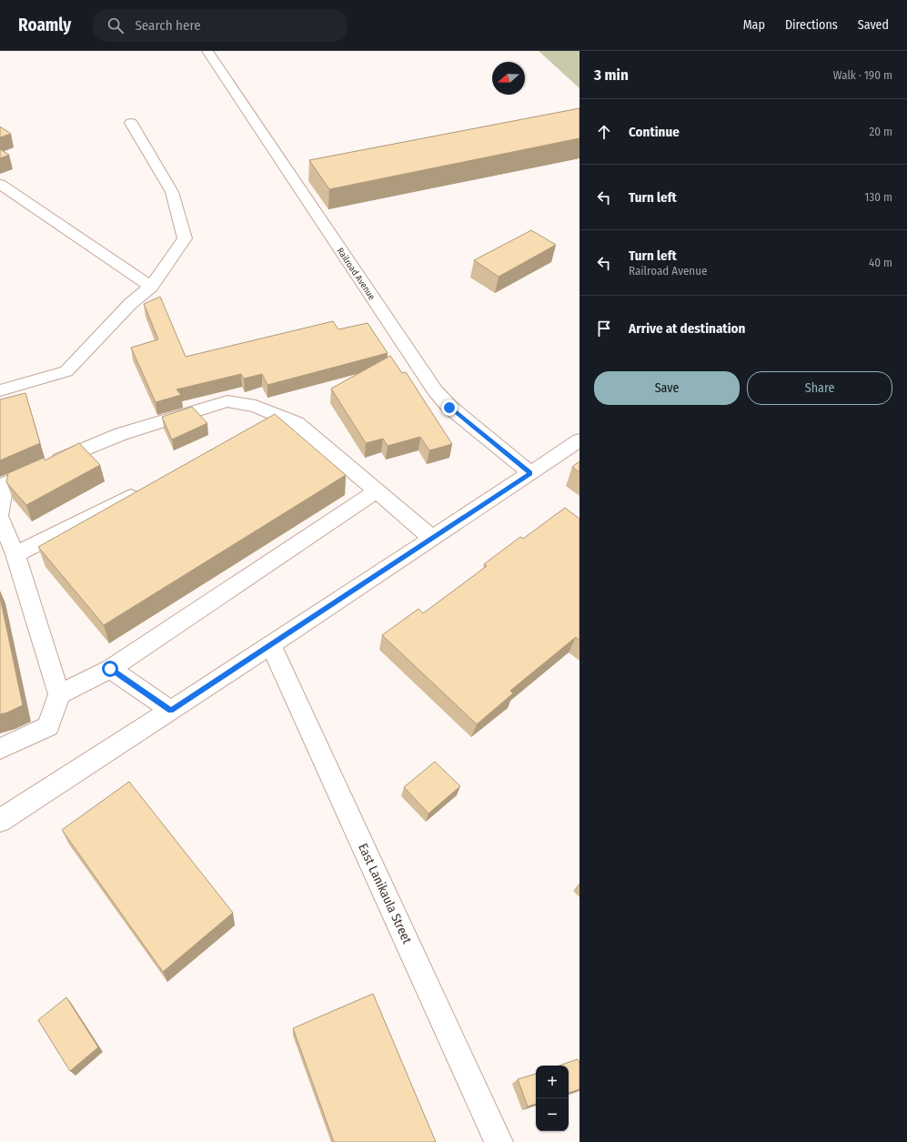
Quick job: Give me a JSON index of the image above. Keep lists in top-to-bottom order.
{
  "streets": {
    "street": ["Railroad Avenue", "East Lanikaula Street"]
  },
  "north": "left",
  "page": {
    "header": "Roamly",
    "search": "Search here",
    "nav": ["Map", "Directions", "Saved"],
    "heading": ["3 min", "Walk · 190 m"],
    "list": [
      ["Continue", "20 m"],
      ["Turn left", "130 m"],
      ["Turn left", "Railroad Avenue", "40 m"],
      "Arrive at destination"
    ],
    "buttons": ["Save", "Share"],
    "map_buttons": ["+", "−"]
  }
}
